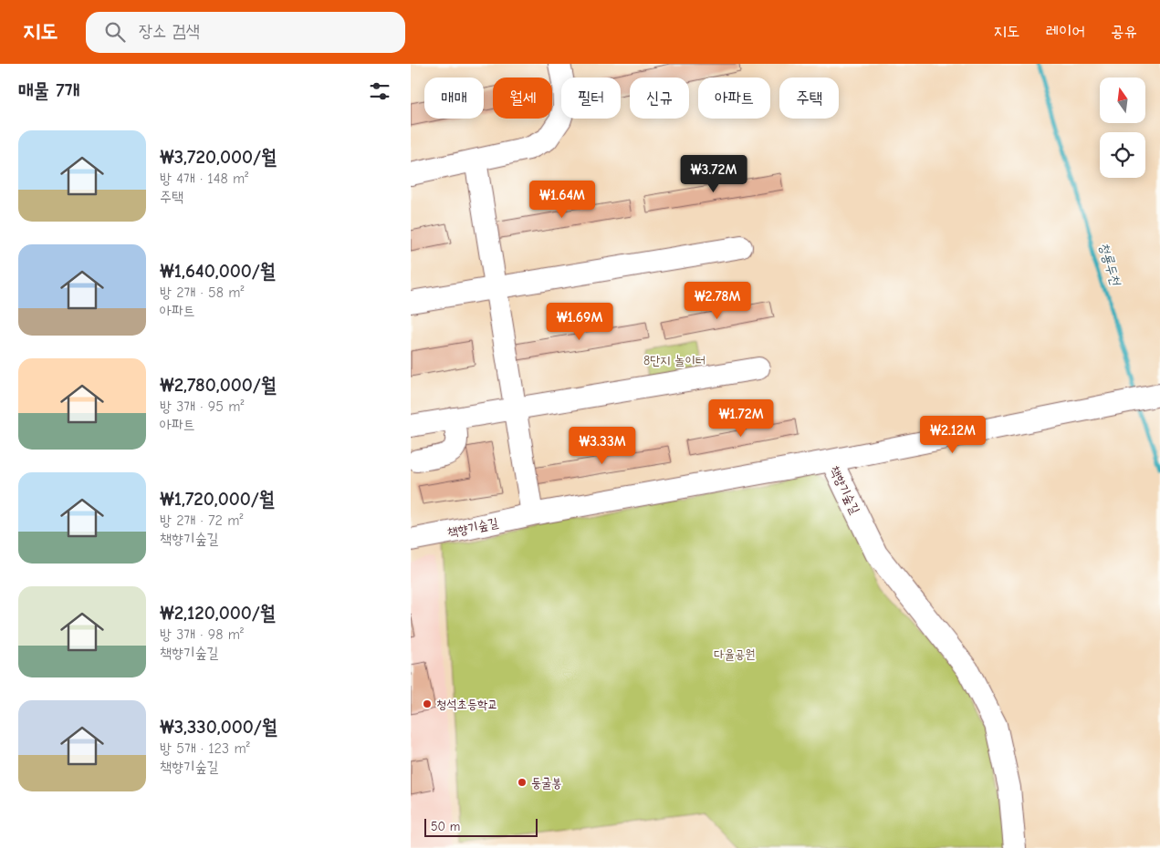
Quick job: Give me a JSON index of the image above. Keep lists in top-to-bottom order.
{
  "streets": {
    "street": ["책향기숲길"]
  },
  "water": ["청룡두천"],
  "parks": ["8단지 놀이터", "다율공원"],
  "places": ["청석초등학교", "둥굴봉"],
  "scale_bar": "50 m",
  "north": "top",
  "page": {
    "header": "지도",
    "search": "장소 검색",
    "nav": ["지도", "레이어", "공유"],
    "heading": "매물 7개",
    "chip": [
      "매매",
      "월세",
      "필터",
      "신규",
      "아파트",
      "주택"
    ],
    "list": [
      {
        "name": "₩3,720,000/월",
        "note": "방 4개 · 148 m² · 주택"
      },
      {
        "name": "₩1,640,000/월",
        "note": "방 2개 · 58 m² · 아파트"
      },
      {
        "name": "₩2,780,000/월",
        "note": "방 3개 · 95 m² · 아파트"
      },
      {
        "name": "₩1,720,000/월",
        "note": "방 2개 · 72 m² · 책향기숲길"
      },
      {
        "name": "₩2,120,000/월",
        "note": "방 3개 · 98 m² · 책향기숲길"
      },
      {
        "name": "₩3,330,000/월",
        "note": "방 5개 · 123 m² · 책향기숲길"
      }
    ],
    "price": [
      "₩3.72M",
      "₩1.64M",
      "₩2.78M",
      "₩1.69M",
      "₩1.72M",
      "₩2.12M",
      "₩3.33M"
    ],
    "scale": "50 m"
  }
}
